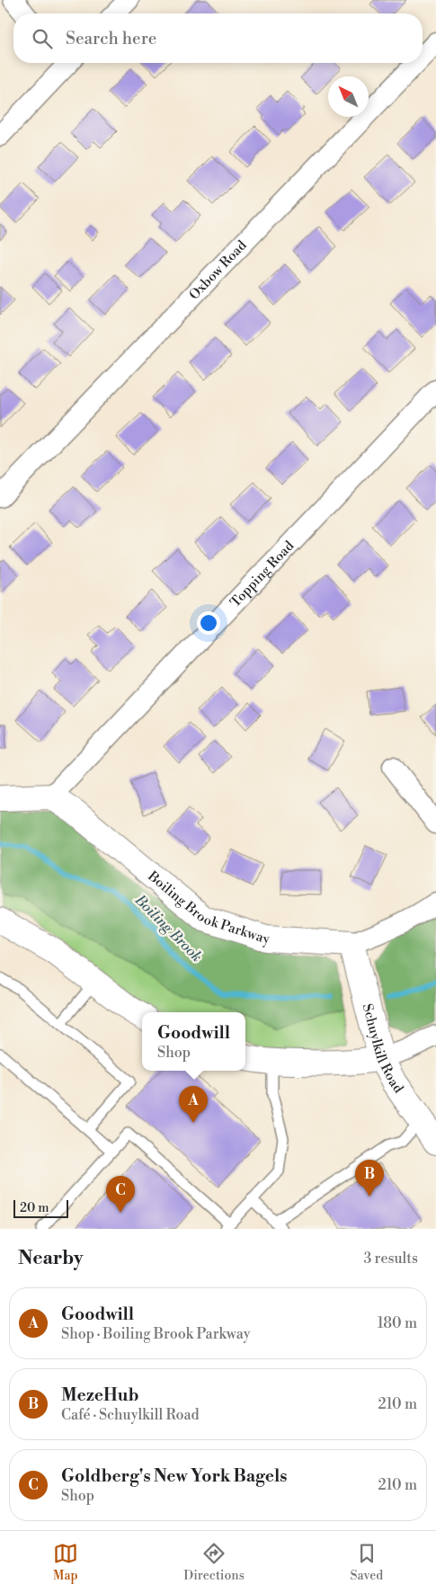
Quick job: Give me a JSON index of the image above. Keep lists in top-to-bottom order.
{
  "streets": {
    "street": [
      "Oxbow Road",
      "Topping Road",
      "Boiling Brook Parkway",
      "Schuylkill Road"
    ]
  },
  "crossings": [
    ["Topping Road", "Boiling Brook Parkway"],
    ["Boiling Brook Parkway", "Schuylkill Road"]
  ],
  "water": ["Boiling Brook"],
  "scale_bar": "20 m",
  "north": "top left",
  "page": {
    "search": "Search here",
    "popup": ["Goodwill", "Shop"],
    "pins": ["A", "B", "C"],
    "scale": "20 m",
    "heading": ["Nearby", "3 results"],
    "list": [
      {
        "mark": "A",
        "name": "Goodwill",
        "note": "Shop · Boiling Brook Parkway",
        "value": "180 m"
      },
      {
        "mark": "B",
        "name": "MezeHub",
        "note": "Café · Schuylkill Road",
        "value": "210 m"
      },
      {
        "mark": "C",
        "name": "Goldberg's New York Bagels",
        "note": "Shop",
        "value": "210 m"
      }
    ],
    "nav": ["Map", "Directions", "Saved"]
  }
}
